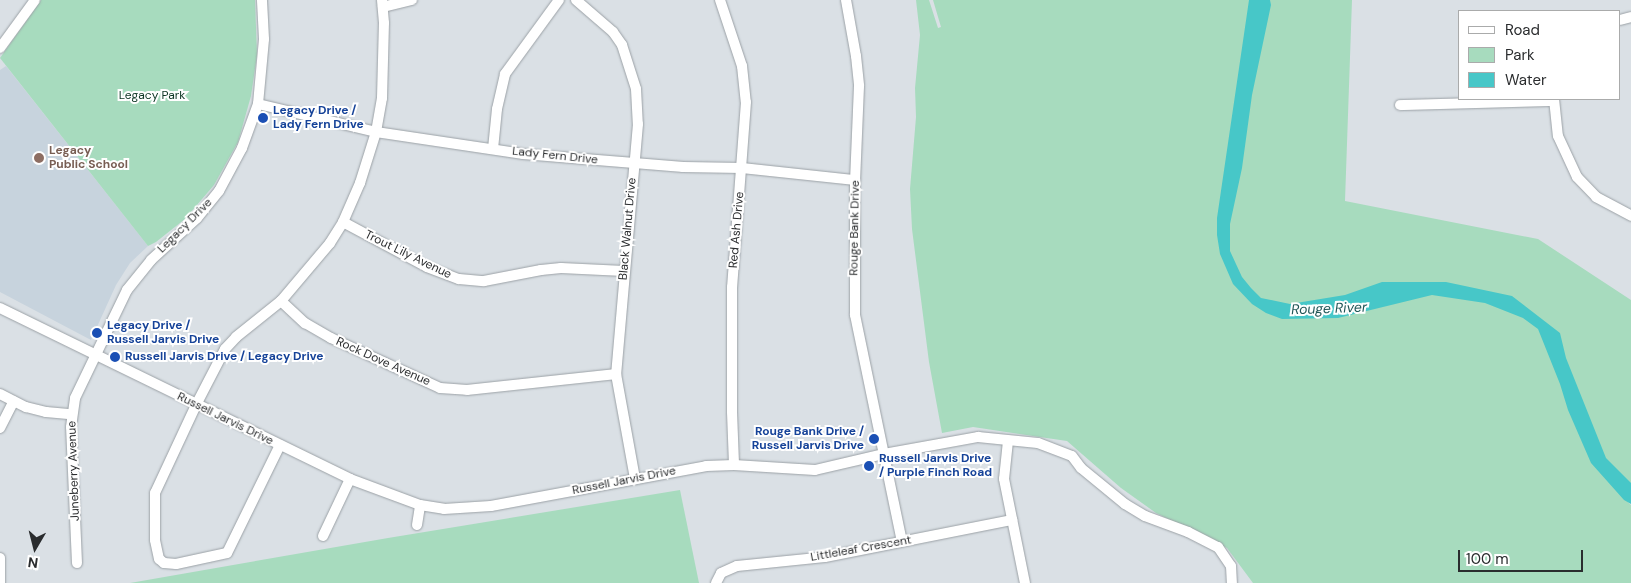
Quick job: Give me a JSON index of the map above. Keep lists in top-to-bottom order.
{
  "streets": {
    "street": [
      "Lady Fern Drive",
      "Legacy Drive",
      "Rouge Bank Drive",
      "Black Walnut Drive",
      "Red Ash Drive",
      "Trout Lily Avenue",
      "Rock Dove Avenue",
      "Russell Jarvis Drive",
      "Juneberry Avenue",
      "Littleleaf Crescent"
    ]
  },
  "crossings": [
    ["Lady Fern Drive", "Legacy Drive"],
    ["Lady Fern Drive", "Rouge Bank Drive"],
    ["Lady Fern Drive", "Black Walnut Drive"],
    ["Lady Fern Drive", "Red Ash Drive"],
    ["Legacy Drive", "Russell Jarvis Drive"],
    ["Legacy Drive", "Juneberry Avenue"],
    ["Rouge Bank Drive", "Russell Jarvis Drive"],
    ["Rouge Bank Drive", "Littleleaf Crescent"],
    ["Black Walnut Drive", "Trout Lily Avenue"],
    ["Black Walnut Drive", "Rock Dove Avenue"],
    ["Black Walnut Drive", "Russell Jarvis Drive"],
    ["Red Ash Drive", "Russell Jarvis Drive"],
    ["Russell Jarvis Drive", "Juneberry Avenue"]
  ],
  "water": ["Rouge River"],
  "parks": ["Legacy Park"],
  "places": [
    "Legacy Drive / Lady Fern Drive",
    "Legacy Public School",
    "Legacy Drive / Russell Jarvis Drive",
    "Russell Jarvis Drive / Legacy Drive",
    "Rouge Bank Drive / Russell Jarvis Drive",
    "Russell Jarvis Drive / Purple Finch Road"
  ],
  "legend": ["Road", "Park", "Water"],
  "scale_bar": "100 m",
  "north": "bottom"
}
